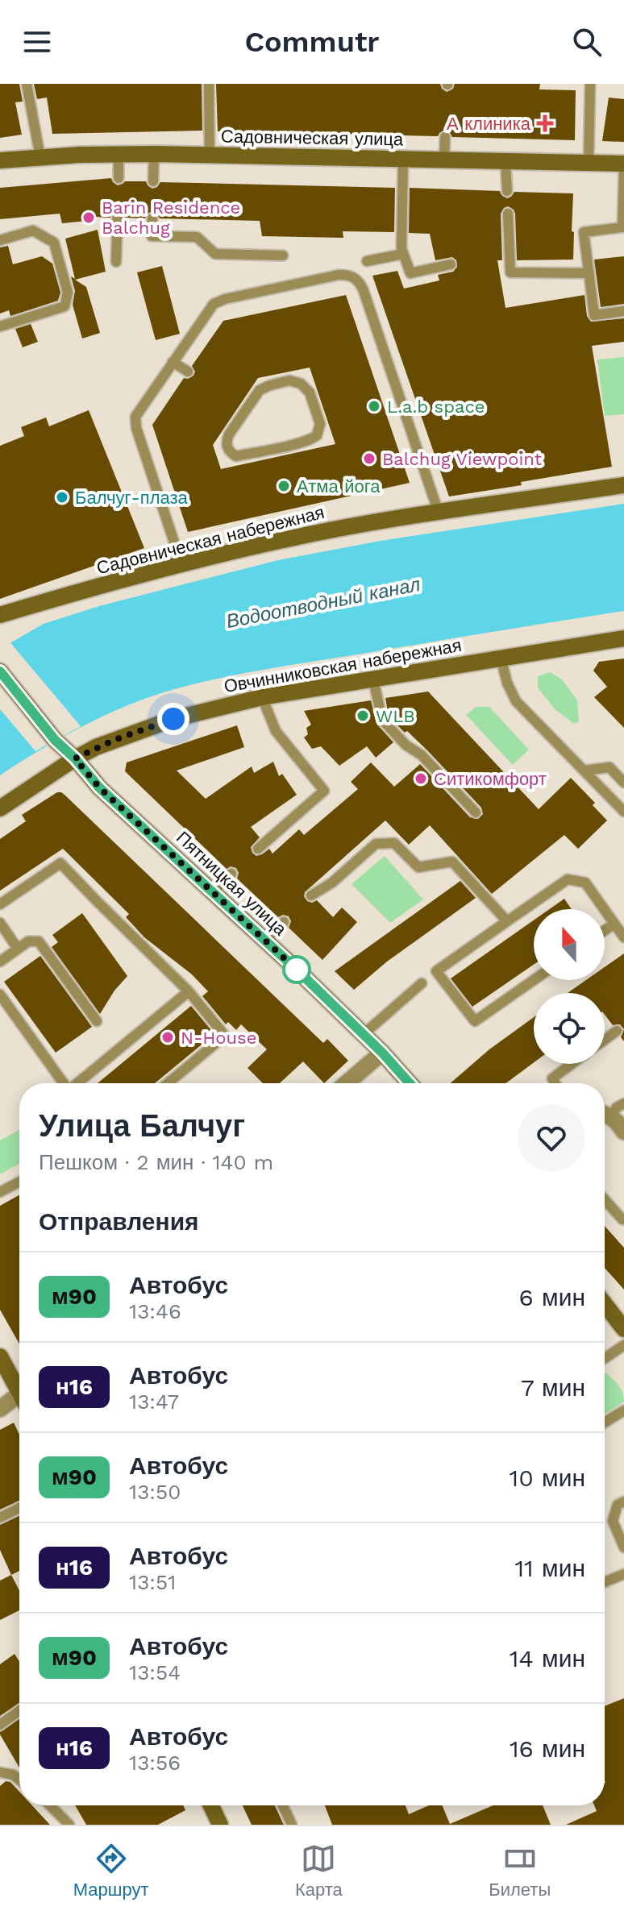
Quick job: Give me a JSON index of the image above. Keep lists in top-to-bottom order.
{
  "streets": {
    "street": [
      "Садовническая улица",
      "Садовническая набережная",
      "Овчинниковская набережная",
      "Пятницкая улица"
    ]
  },
  "crossings": [
    ["Овчинниковская набережная", "Пятницкая улица"]
  ],
  "water": ["Водоотводный канал"],
  "places": {
    "health": ["А клиника"],
    "other": [
      "Barin Residence Balchug",
      "L.a.b space",
      "Balchug Viewpoint",
      "Атма йога",
      "Балчуг-плаза",
      "WLB",
      "Ситикомфорт",
      "N-House"
    ]
  },
  "lines": ["bus line м90"],
  "north": "top",
  "page": {
    "header": "Commutr",
    "heading": [
      ["Улица Балчуг", "Пешком · 2 мин · 140 m"],
      "Отправления"
    ],
    "list": [
      {
        "mark": "м90",
        "name": "Автобус",
        "note": "13:46",
        "value": "6 мин"
      },
      {
        "mark": "н16",
        "name": "Автобус",
        "note": "13:47",
        "value": "7 мин"
      },
      {
        "mark": "м90",
        "name": "Автобус",
        "note": "13:50",
        "value": "10 мин"
      },
      {
        "mark": "н16",
        "name": "Автобус",
        "note": "13:51",
        "value": "11 мин"
      },
      {
        "mark": "м90",
        "name": "Автобус",
        "note": "13:54",
        "value": "14 мин"
      },
      {
        "mark": "н16",
        "name": "Автобус",
        "note": "13:56",
        "value": "16 мин"
      }
    ],
    "tabs": ["Маршрут", "Карта", "Билеты"]
  }
}
